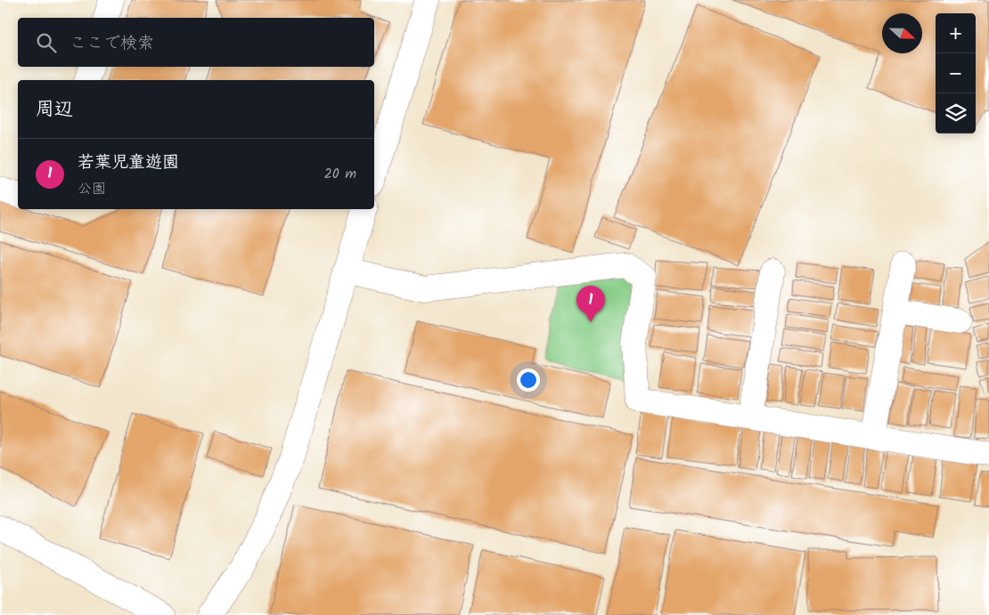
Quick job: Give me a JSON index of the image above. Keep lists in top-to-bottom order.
{
  "north": "right",
  "page": {
    "map_buttons": ["+", "−"],
    "search": "ここで検索",
    "heading": "周辺",
    "list": [
      {
        "mark": "1",
        "name": "若葉児童遊園",
        "note": "公園",
        "value": "20 m"
      }
    ],
    "pins": "1"
  }
}
